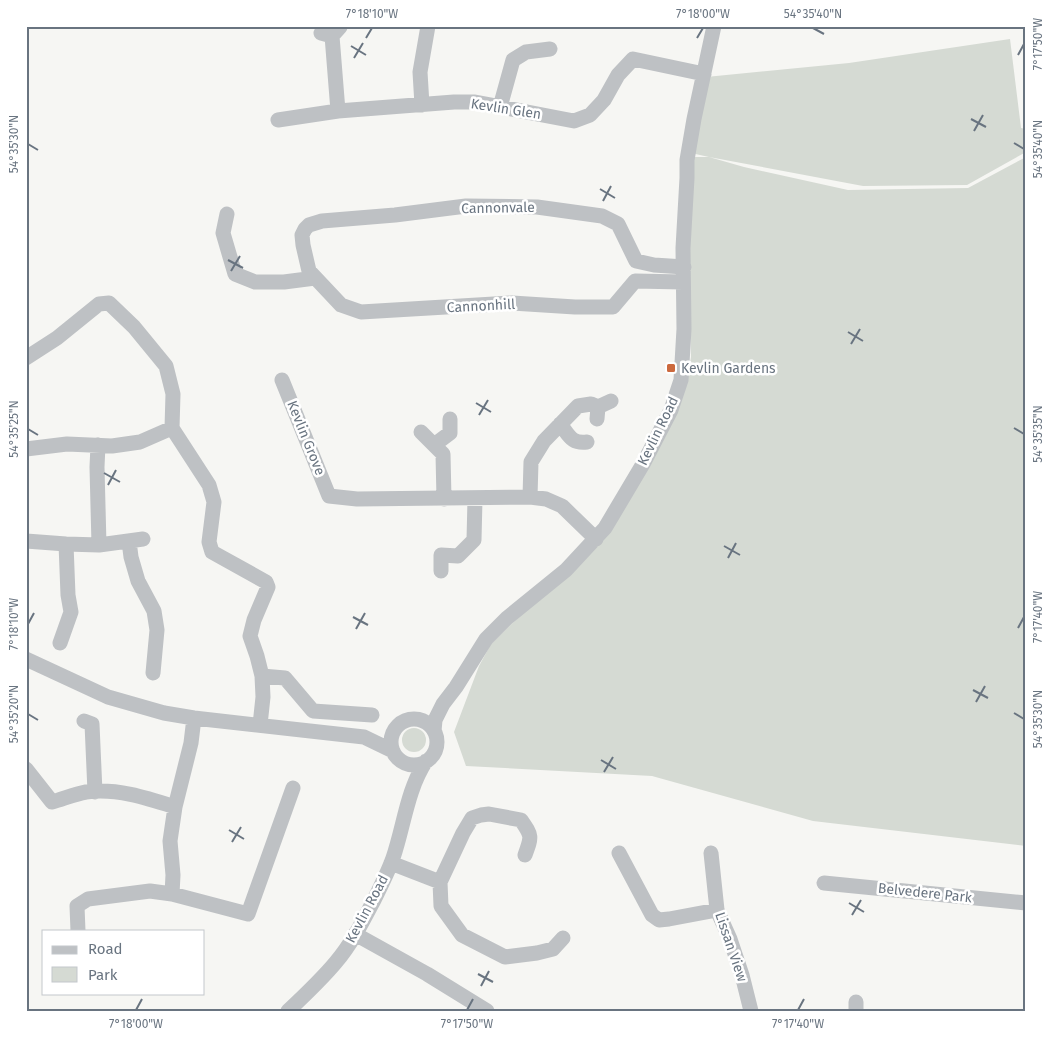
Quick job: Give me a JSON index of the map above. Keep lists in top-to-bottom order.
{
  "streets": {
    "street": [
      "Kevlin Glen",
      "Cannonvale",
      "Cannonhill",
      "Kevlin Road",
      "Kevlin Grove",
      "Belvedere Park",
      "Lissan View"
    ]
  },
  "crossings": [
    ["Kevlin Glen", "Kevlin Road"],
    ["Cannonvale", "Cannonhill"],
    ["Cannonvale", "Kevlin Road"],
    ["Cannonhill", "Kevlin Road"]
  ],
  "places": {
    "transit": ["Kevlin Gardens"]
  },
  "legend": ["Road", "Park"],
  "coordinates": [
    "7°18'10\"W",
    "7°18'00\"W",
    "54°35'40\"N",
    "7°17'50\"W",
    "54°35'30\"N",
    "54°35'25\"N",
    "54°35'35\"N",
    "7°17'40\"W",
    "54°35'20\"N"
  ]
}
